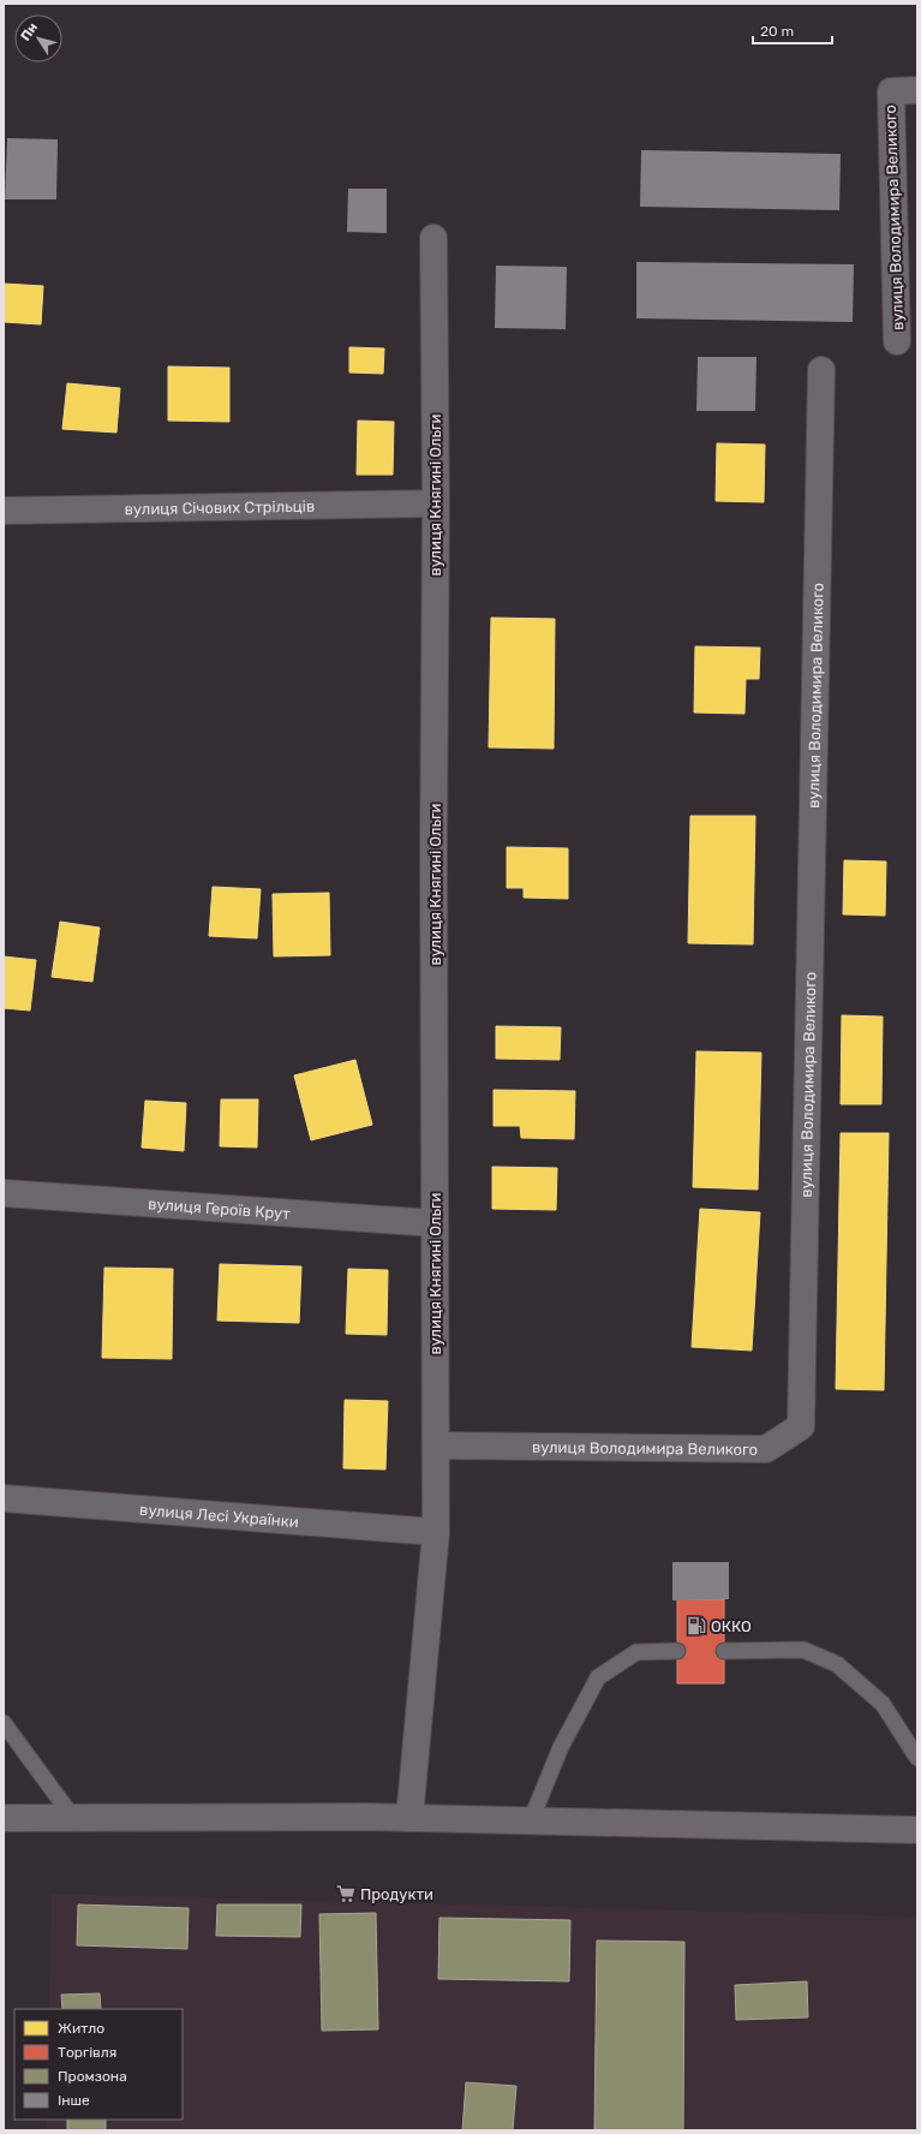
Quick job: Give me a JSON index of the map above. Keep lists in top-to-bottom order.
{
  "streets": {
    "street": [
      "вулиця Володимира Великого",
      "вулиця Княгині Ольги",
      "вулиця Січових Стрільців",
      "вулиця Героїв Крут",
      "вулиця Лесі Українки"
    ]
  },
  "crossings": [
    ["вулиця Володимира Великого", "вулиця Княгині Ольги"],
    ["вулиця Княгині Ольги", "вулиця Січових Стрільців"],
    ["вулиця Княгині Ольги", "вулиця Героїв Крут"],
    ["вулиця Княгині Ольги", "вулиця Лесі Українки"]
  ],
  "places": {
    "fuel station": ["ОККО"],
    "supermarket": ["Продукти"]
  },
  "legend": [
    "Житло",
    "Торгівля",
    "Промзона",
    "Інше"
  ],
  "scale_bar": "20 m",
  "north": "top left"
}
